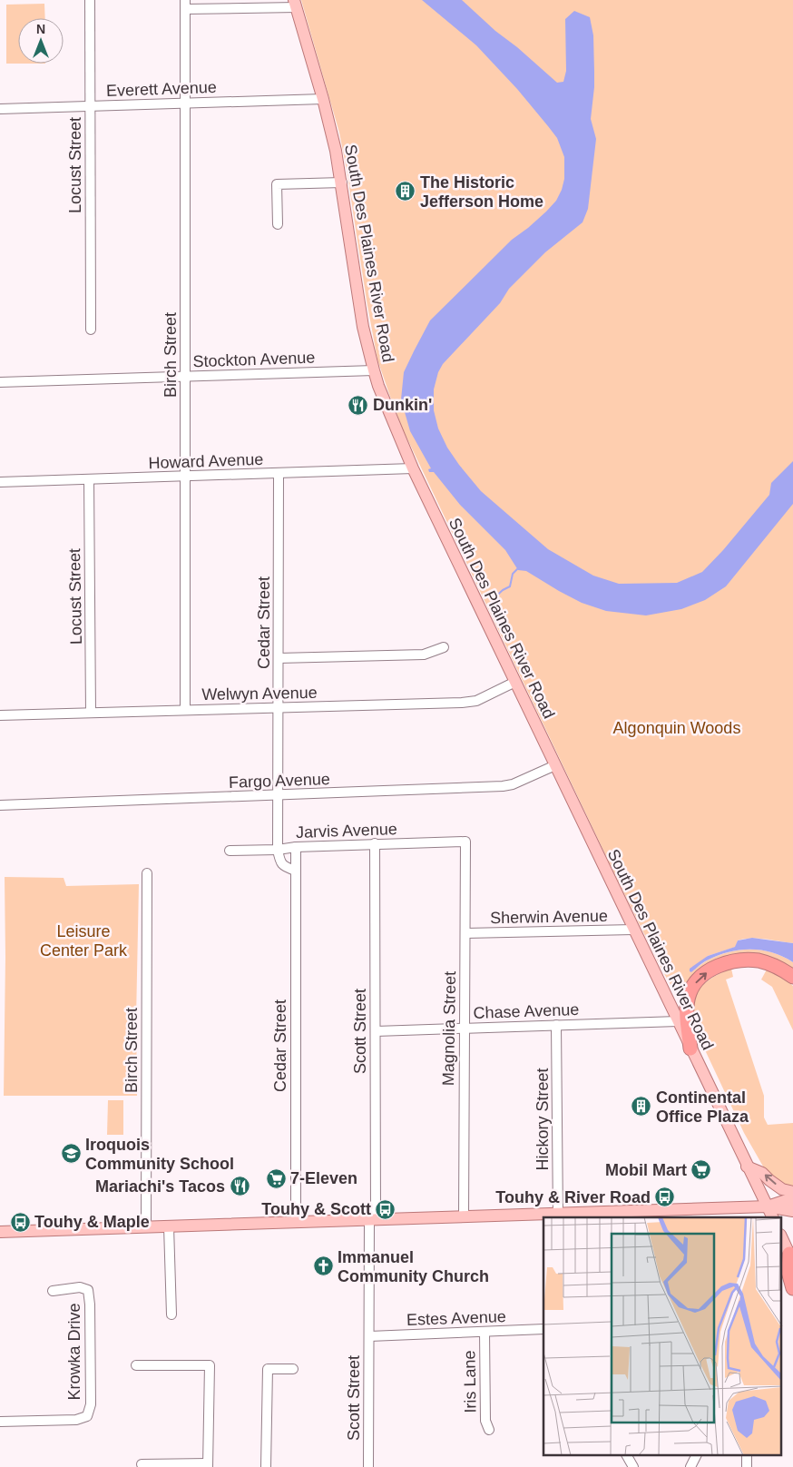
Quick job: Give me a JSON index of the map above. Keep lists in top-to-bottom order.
{
  "streets": {
    "main road": ["South Des Plaines River Road"],
    "street": [
      "Everett Avenue",
      "Locust Street",
      "Birch Street",
      "Stockton Avenue",
      "Howard Avenue",
      "Cedar Street",
      "Welwyn Avenue",
      "Fargo Avenue",
      "Jarvis Avenue",
      "Sherwin Avenue",
      "Chase Avenue",
      "Magnolia Street",
      "Scott Street",
      "Hickory Street",
      "Estes Avenue",
      "Krowka Drive",
      "Iris Lane"
    ]
  },
  "crossings": [
    ["Everett Avenue", "Locust Street"],
    ["Everett Avenue", "South Des Plaines River Road"],
    ["Everett Avenue", "Birch Street"],
    ["Locust Street", "Howard Avenue"],
    ["Locust Street", "Welwyn Avenue"],
    ["South Des Plaines River Road", "Stockton Avenue"],
    ["South Des Plaines River Road", "Howard Avenue"],
    ["South Des Plaines River Road", "Welwyn Avenue"],
    ["South Des Plaines River Road", "Fargo Avenue"],
    ["South Des Plaines River Road", "Sherwin Avenue"],
    ["South Des Plaines River Road", "Chase Avenue"],
    ["Birch Street", "Stockton Avenue"],
    ["Birch Street", "Howard Avenue"],
    ["Birch Street", "Welwyn Avenue"],
    ["Howard Avenue", "Cedar Street"],
    ["Cedar Street", "Welwyn Avenue"],
    ["Cedar Street", "Fargo Avenue"],
    ["Cedar Street", "Jarvis Avenue"],
    ["Jarvis Avenue", "Magnolia Street"],
    ["Jarvis Avenue", "Scott Street"],
    ["Sherwin Avenue", "Magnolia Street"],
    ["Chase Avenue", "Magnolia Street"],
    ["Chase Avenue", "Scott Street"],
    ["Chase Avenue", "Hickory Street"],
    ["Scott Street", "Estes Avenue"],
    ["Estes Avenue", "Iris Lane"]
  ],
  "parks": ["Algonquin Woods", "Leisure Center Park"],
  "places": {
    "building": ["The Historic Jefferson Home", "Continental Office Plaza"],
    "restaurant": ["Dunkin'", "Mariachi's Tacos"],
    "school or university": ["Iroquois Community School"],
    "supermarket": ["Mobil Mart", "7-Eleven"],
    "bus stop": ["Touhy & River Road", "Touhy & Scott", "Touhy & Maple"],
    "church": ["Immanuel Community Church"]
  },
  "north": "top"
}
